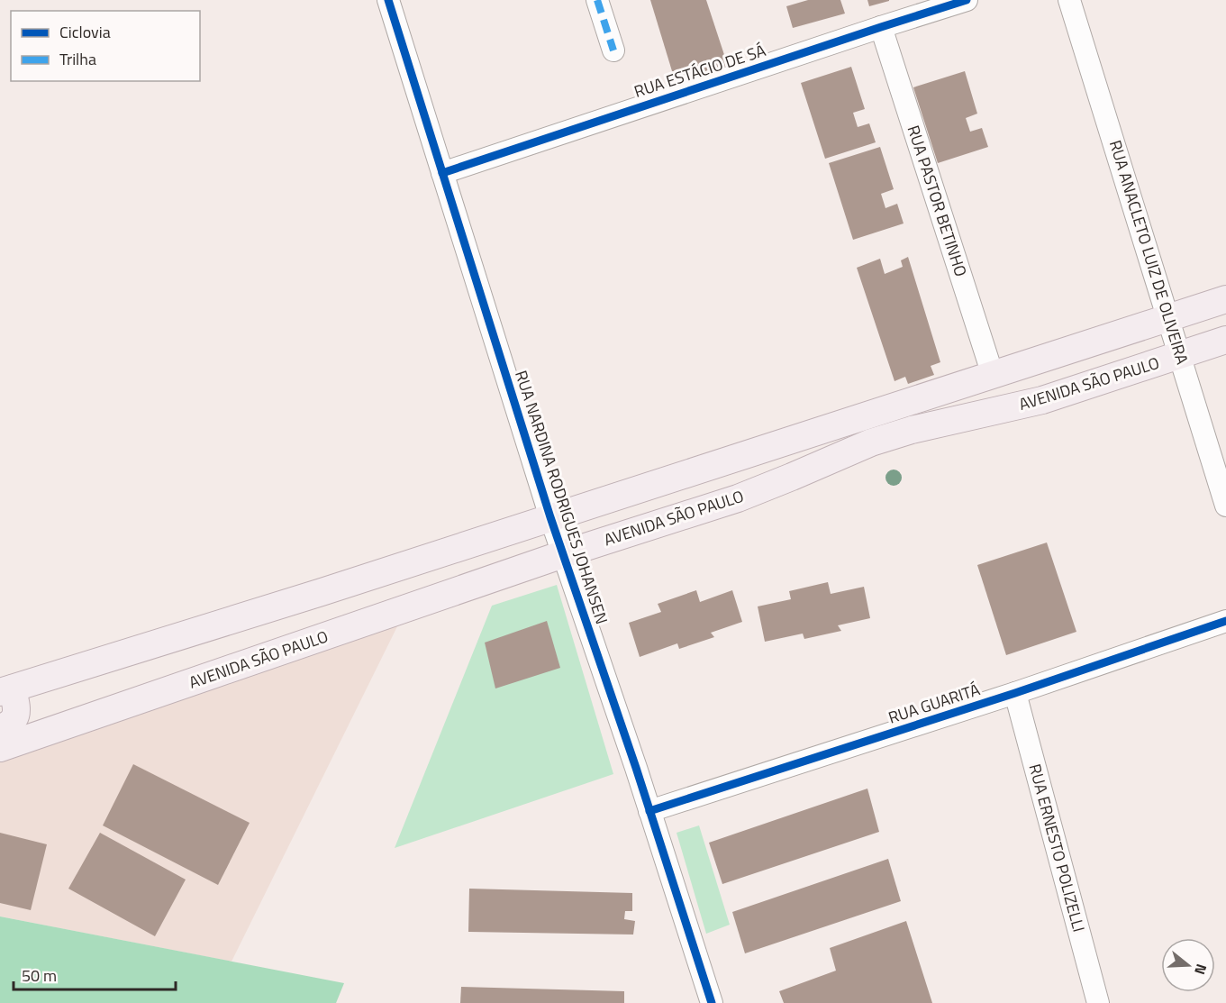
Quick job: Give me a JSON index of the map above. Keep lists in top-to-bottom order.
{
  "streets": {
    "main road": ["AVENIDA SÃO PAULO"],
    "street": [
      "RUA ESTÁCIO DE SÁ",
      "RUA PASTOR BETINHO",
      "RUA ANACLETO LUIZ DE OLIVEIRA",
      "RUA NARDINA RODRIGUES JOHANSEN",
      "RUA GUARITÁ",
      "RUA ERNESTO POLIZELLI"
    ]
  },
  "crossings": [
    ["RUA ESTÁCIO DE SÁ", "RUA PASTOR BETINHO"],
    ["RUA ESTÁCIO DE SÁ", "RUA NARDINA RODRIGUES JOHANSEN"],
    ["RUA ANACLETO LUIZ DE OLIVEIRA", "AVENIDA SÃO PAULO"],
    ["AVENIDA SÃO PAULO", "RUA NARDINA RODRIGUES JOHANSEN"],
    ["RUA NARDINA RODRIGUES JOHANSEN", "RUA GUARITÁ"],
    ["RUA GUARITÁ", "RUA ERNESTO POLIZELLI"]
  ],
  "legend": ["Ciclovia", "Trilha"],
  "scale_bar": "50 m",
  "north": "right"
}
